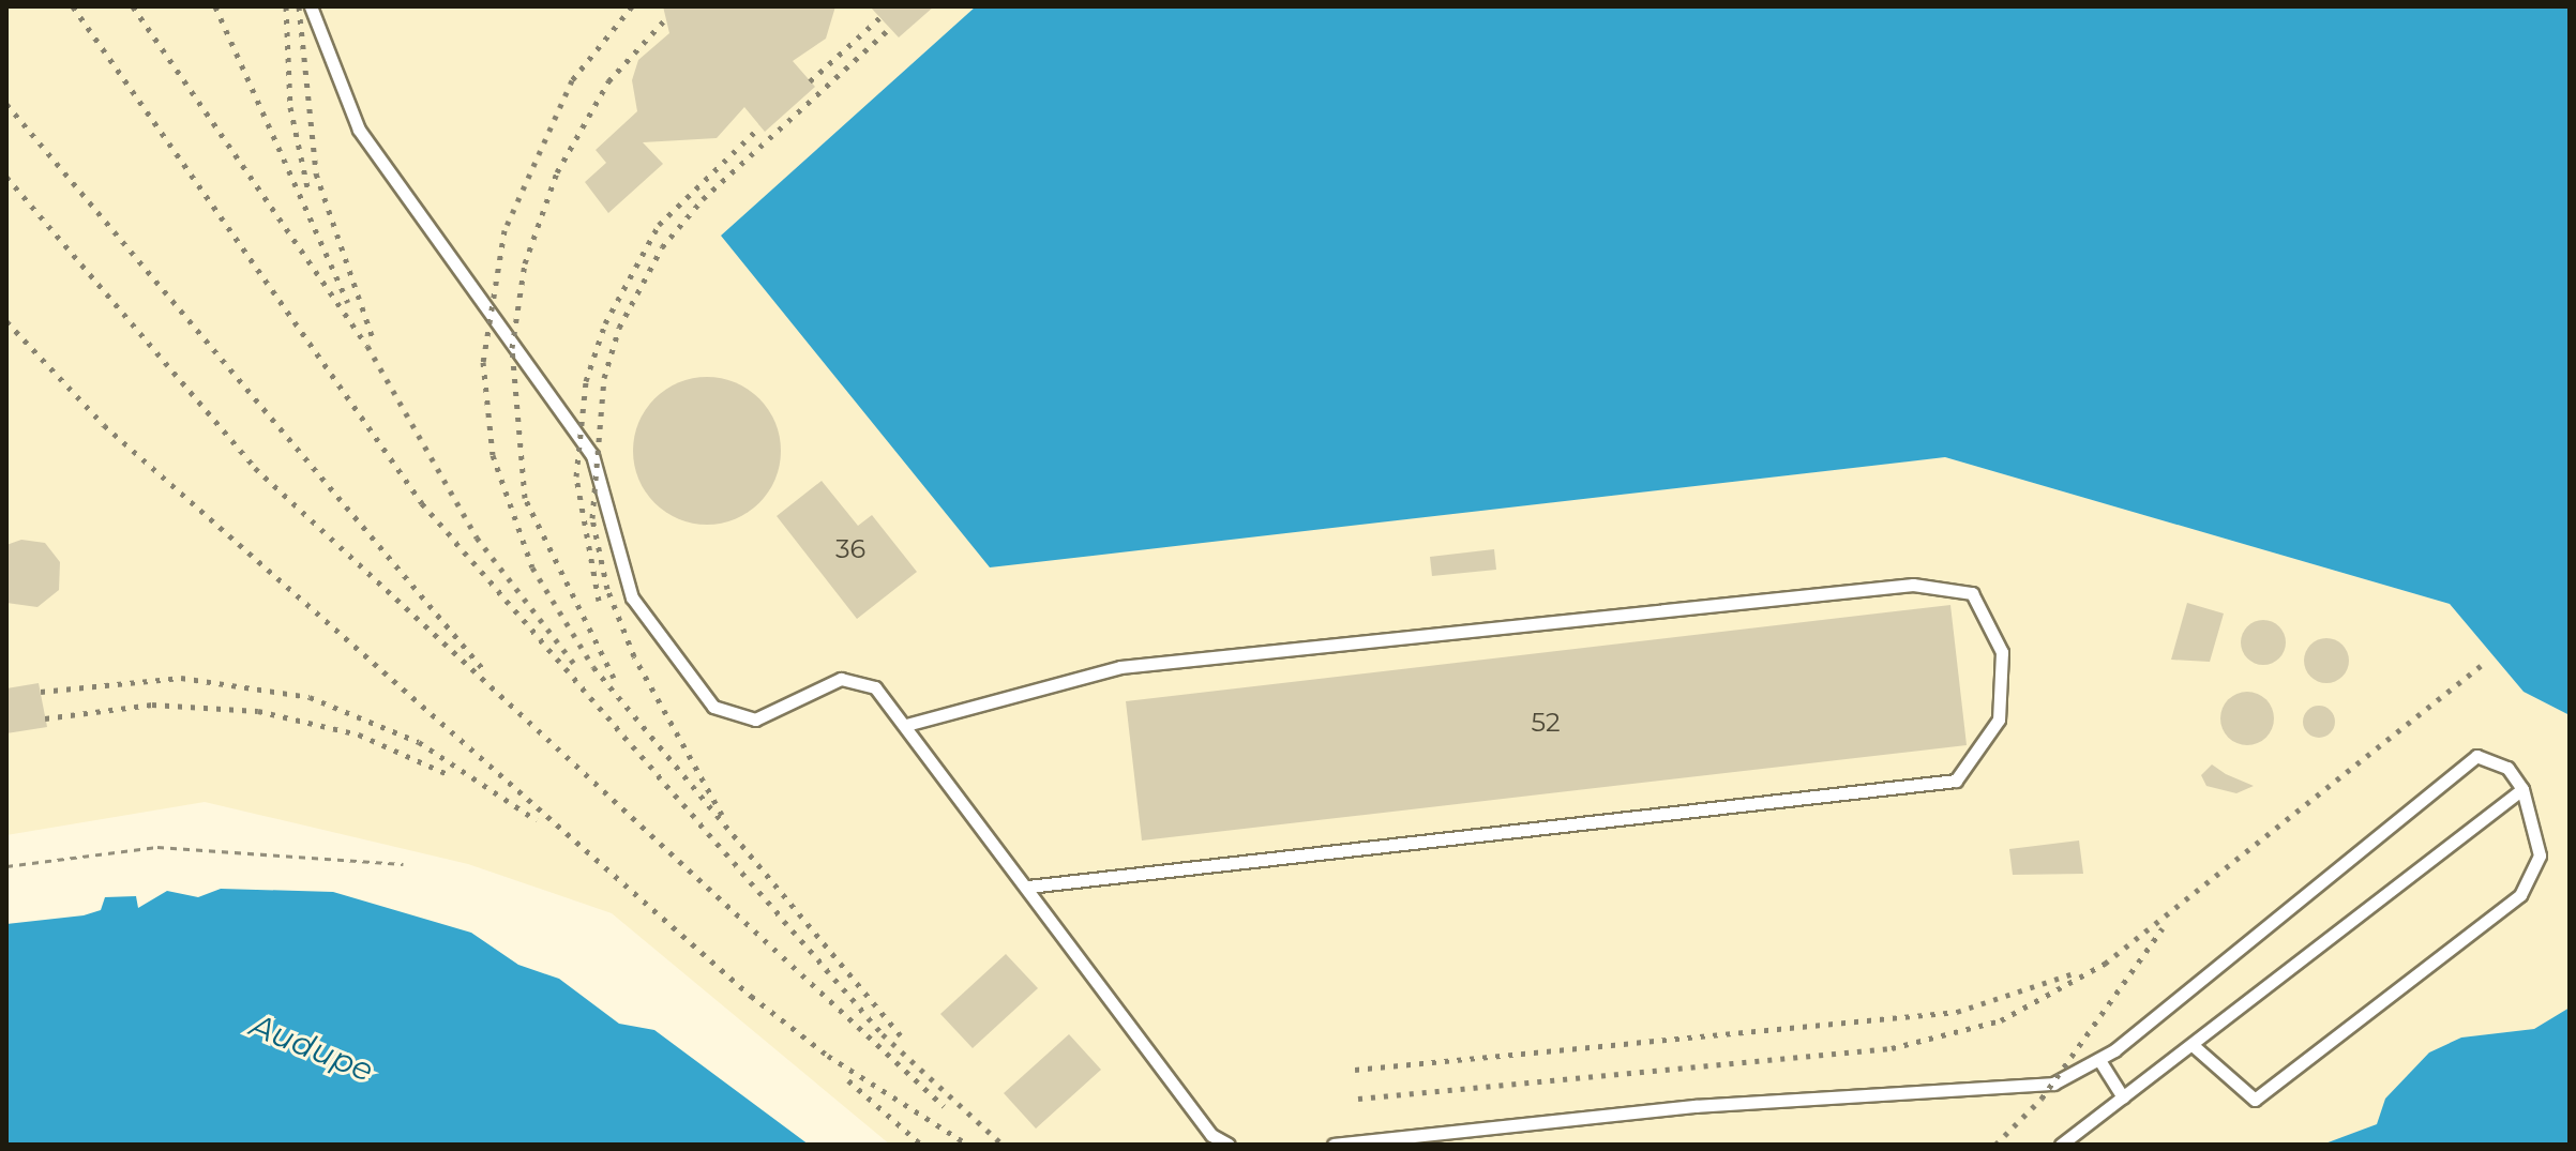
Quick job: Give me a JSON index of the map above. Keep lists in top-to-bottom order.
{
  "water": ["Audupe"],
  "house_numbers": ["36", "52"]
}
